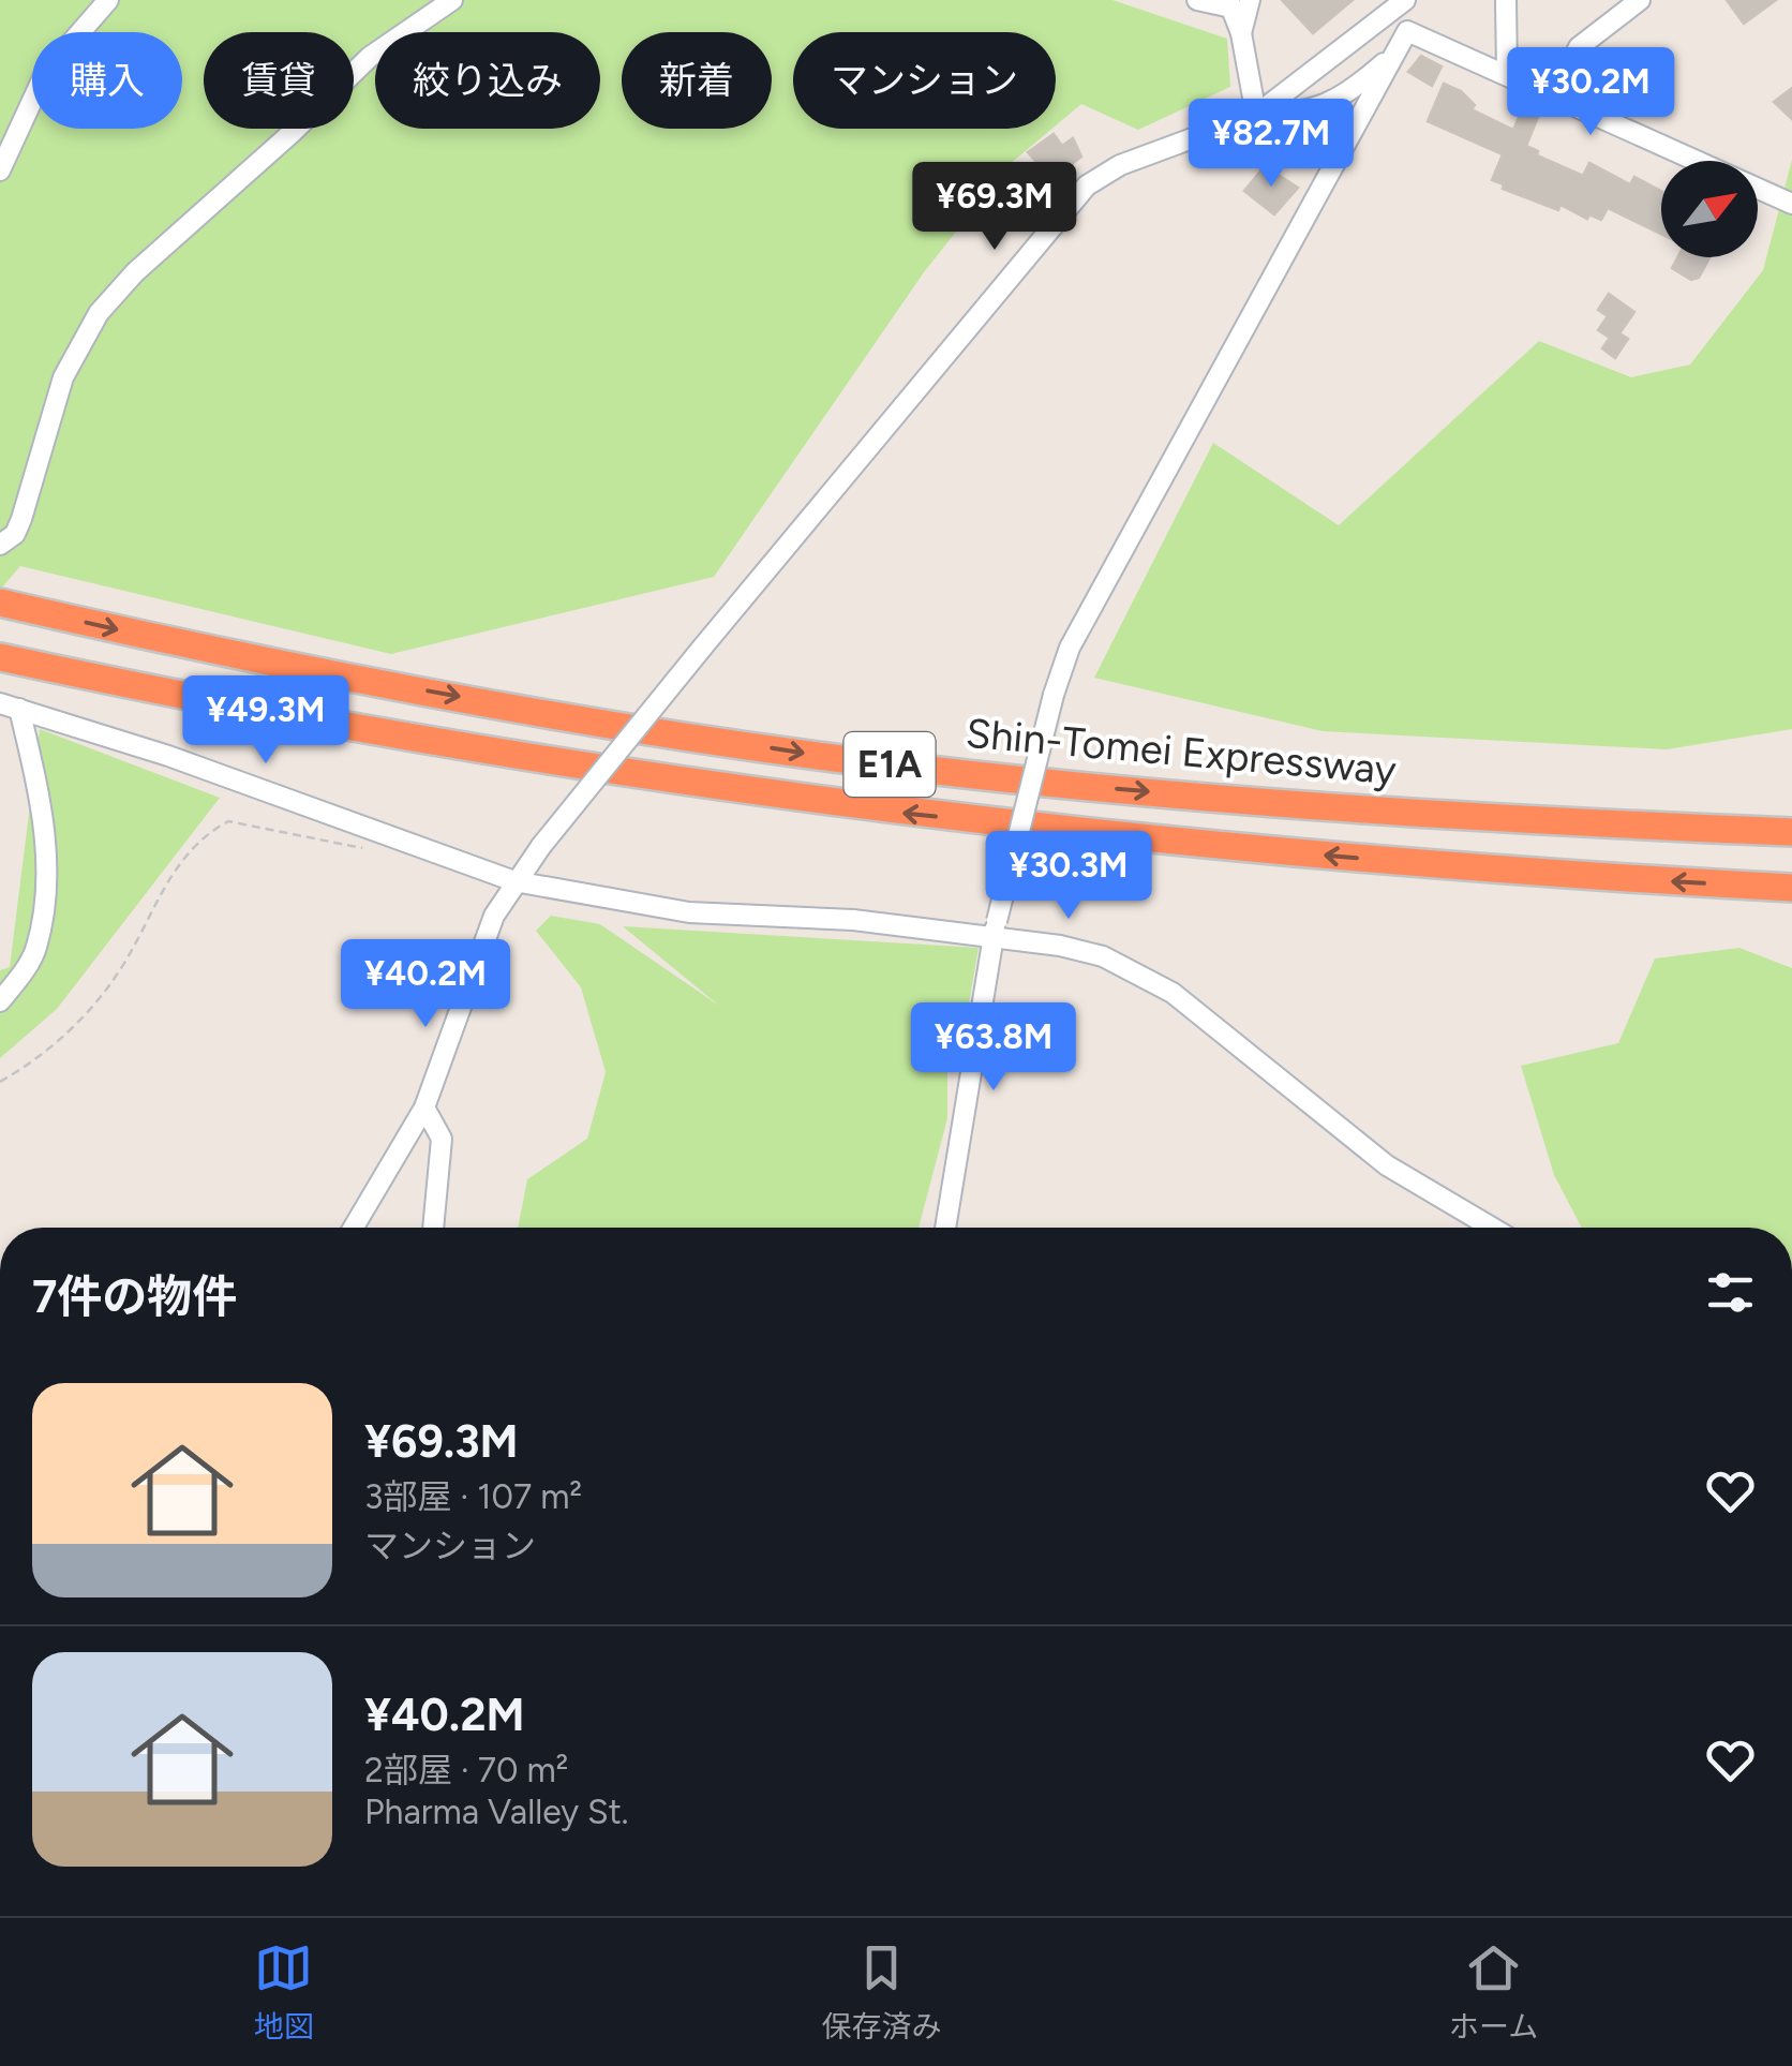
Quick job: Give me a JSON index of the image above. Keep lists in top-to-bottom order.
{
  "streets": {
    "highway": ["Shin-Tomei Expressway", "E1A"]
  },
  "north": "top right",
  "page": {
    "chip": [
      "購入",
      "賃貸",
      "絞り込み",
      "新着",
      "マンション"
    ],
    "price": [
      "¥30.2M",
      "¥82.7M",
      "¥69.3M",
      "¥49.3M",
      "¥30.3M",
      "¥40.2M",
      "¥63.8M"
    ],
    "heading": "7件の物件",
    "list": [
      {
        "name": "¥69.3M",
        "note": "3部屋 · 107 m² · マンション"
      },
      {
        "name": "¥40.2M",
        "note": "2部屋 · 70 m² · Pharma Valley St."
      }
    ],
    "tabs": ["地図", "保存済み", "ホーム"]
  }
}
